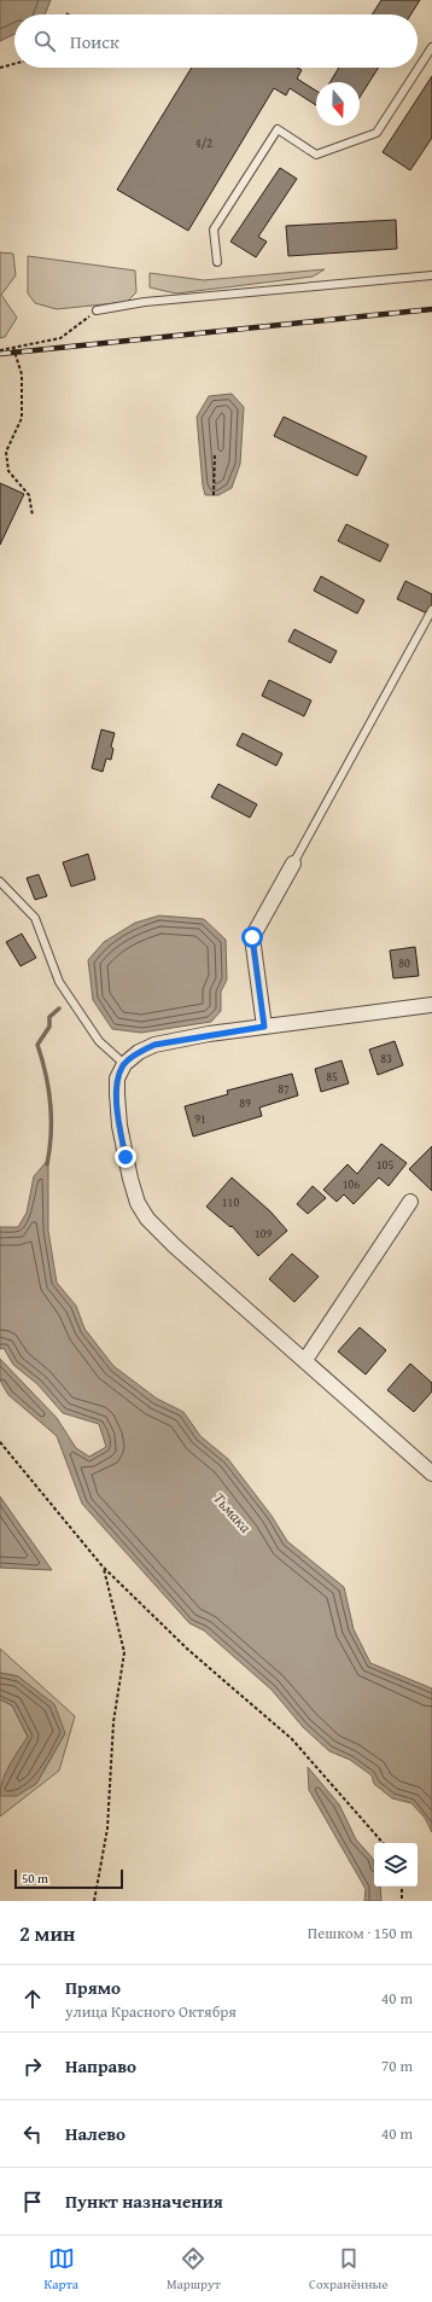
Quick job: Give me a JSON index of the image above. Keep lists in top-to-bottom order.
{
  "water": ["Тьмака"],
  "house_numbers": [
    "4/2",
    "80",
    "83",
    "85",
    "87",
    "89",
    "91",
    "105",
    "106",
    "110",
    "109"
  ],
  "scale_bar": "50 m",
  "north": "bottom",
  "page": {
    "search": "Поиск",
    "scale": "50 m",
    "heading": ["2 мин", "Пешком · 150 m"],
    "list": [
      ["Прямо", "улица Красного Октября", "40 m"],
      ["Направо", "70 m"],
      ["Налево", "40 m"],
      "Пункт назначения"
    ],
    "nav": ["Карта", "Маршрут", "Сохранённые"]
  }
}
